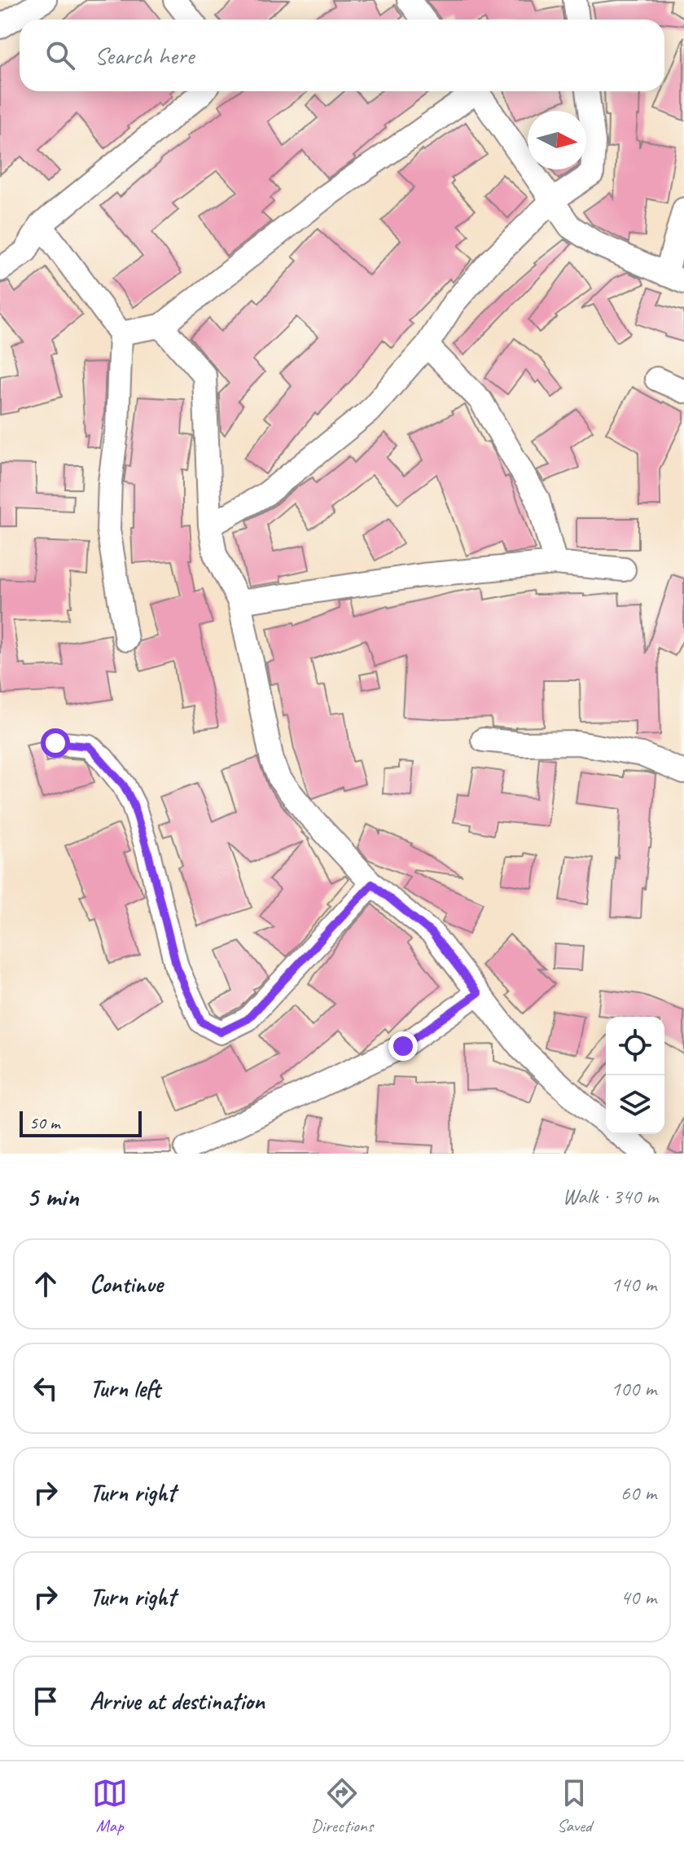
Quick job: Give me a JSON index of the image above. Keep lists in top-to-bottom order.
{
  "scale_bar": "50 m",
  "north": "right",
  "page": {
    "search": "Search here",
    "scale": "50 m",
    "heading": ["5 min", "Walk · 340 m"],
    "list": [
      ["Continue", "140 m"],
      ["Turn left", "100 m"],
      ["Turn right", "60 m"],
      ["Turn right", "40 m"],
      "Arrive at destination"
    ],
    "nav": ["Map", "Directions", "Saved"]
  }
}
